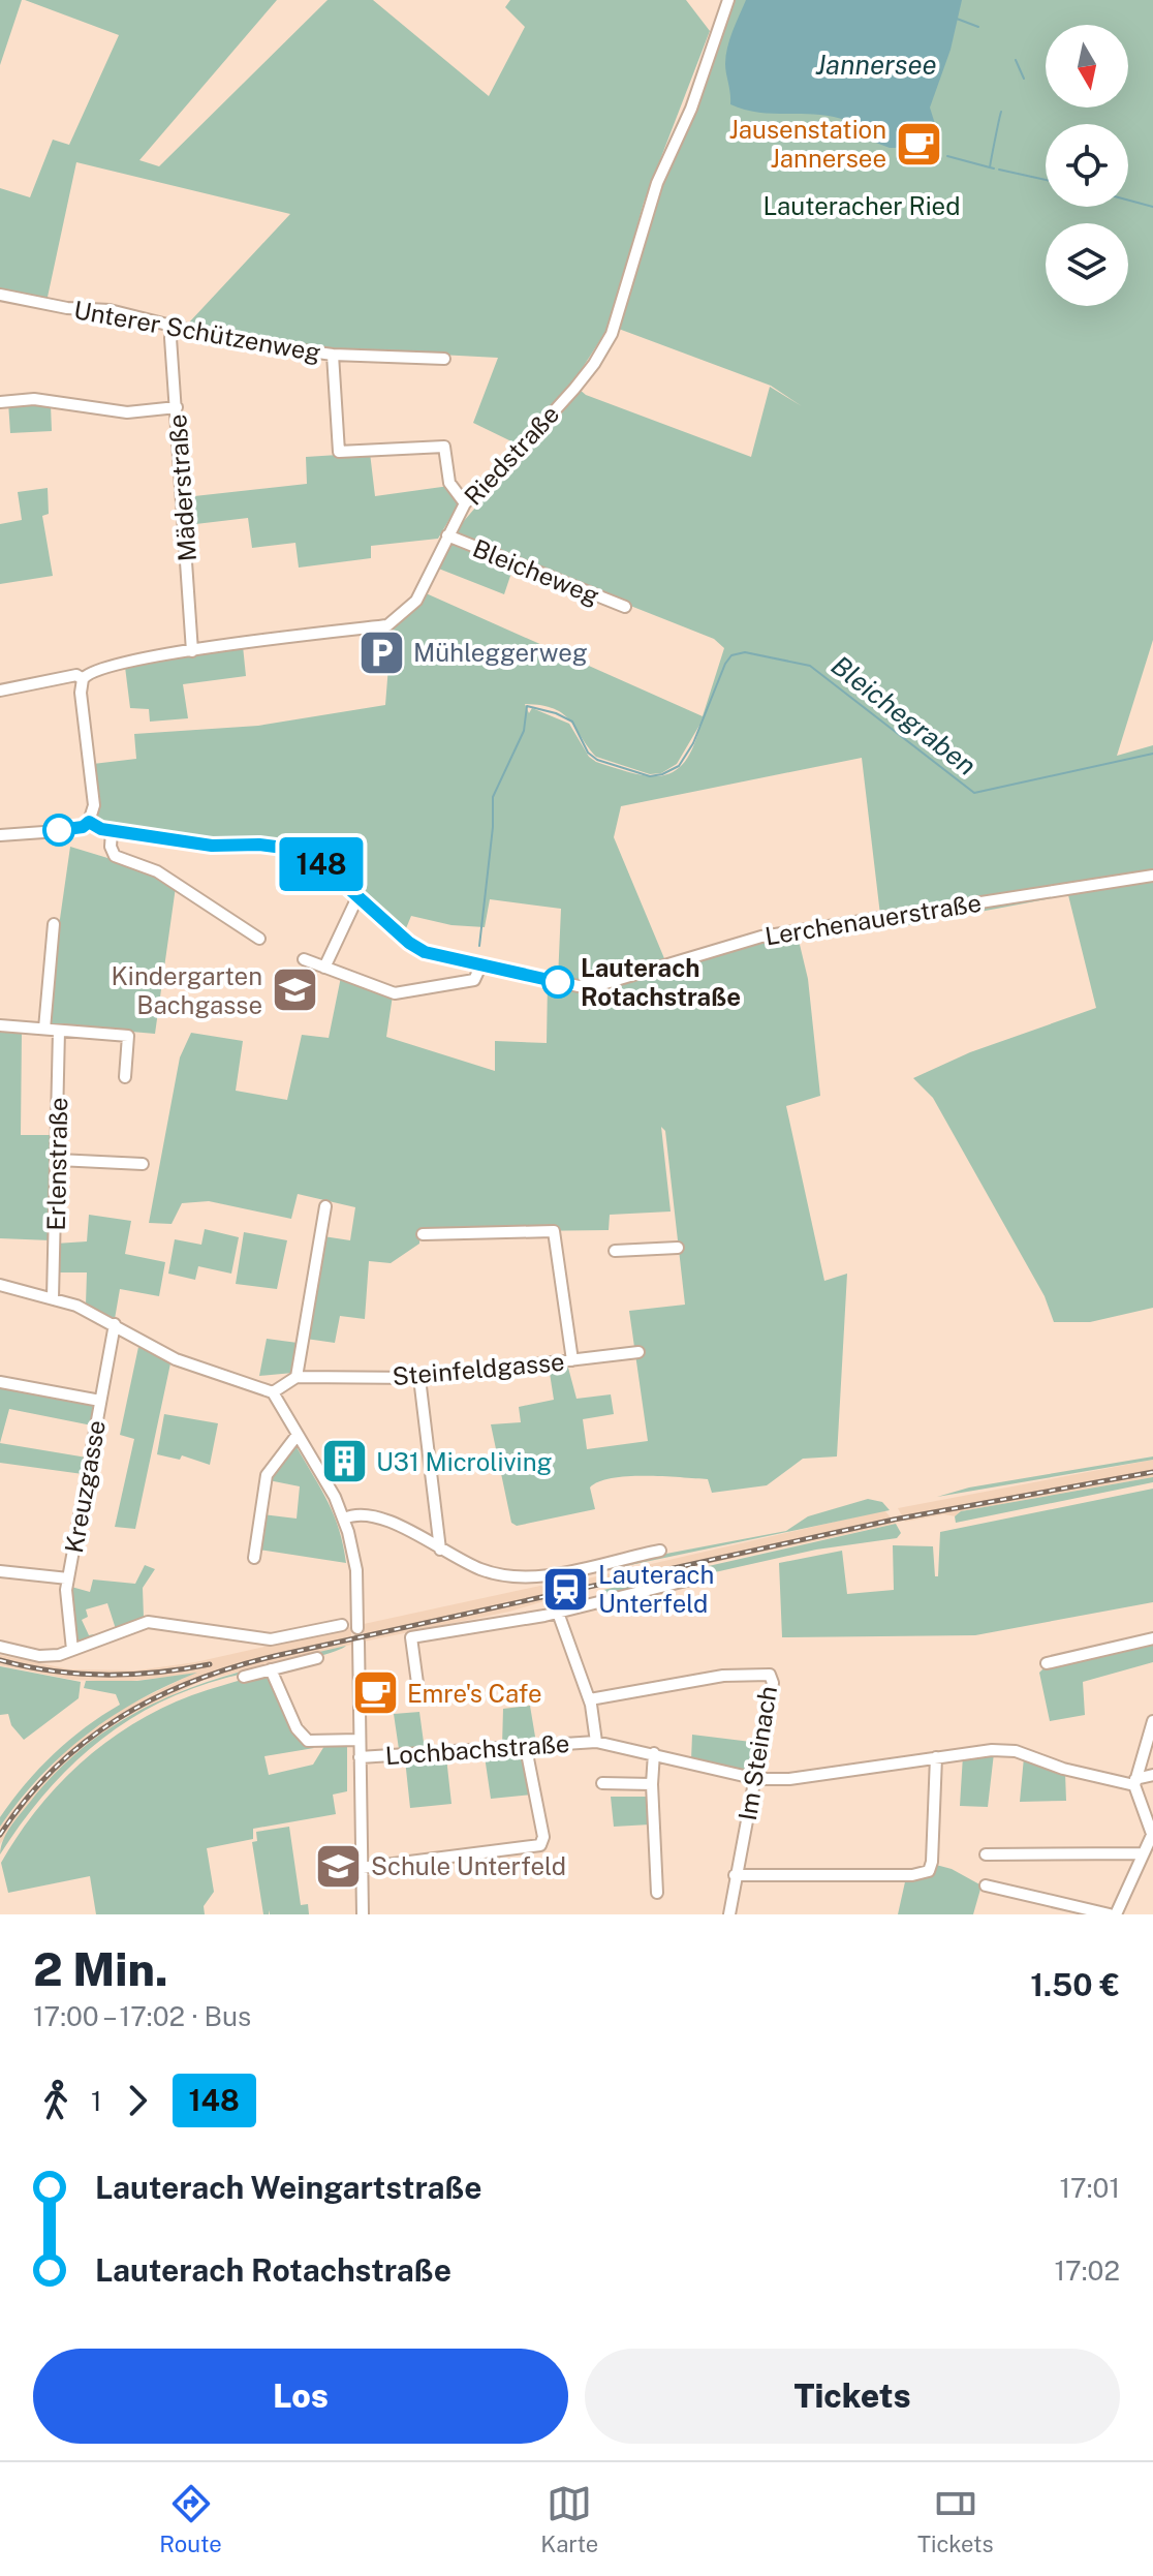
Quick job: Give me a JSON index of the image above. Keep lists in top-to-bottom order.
{
  "streets": {
    "street": [
      "Unterer Schützenweg",
      "Riedstraße",
      "Mäderstraße",
      "Bleicheweg",
      "Lerchenauerstraße",
      "Erlenstraße",
      "Steinfeldgasse",
      "Kreuzgasse",
      "Lochbachstraße",
      "Im Steinach"
    ]
  },
  "crossings": [
    ["Unterer Schützenweg", "Mäderstraße"],
    ["Riedstraße", "Mäderstraße"],
    ["Riedstraße", "Bleicheweg"],
    ["Lochbachstraße", "Im Steinach"]
  ],
  "water": ["Jannersee", "Bleichegraben"],
  "parks": ["Lauteracher Ried"],
  "places": {
    "cafe": ["Jausenstation Jannersee", "Emre's Cafe"],
    "parking": ["Mühleggerweg"],
    "other": ["Lauterach Rotachstraße"],
    "school or university": ["Kindergarten Bachgasse", "Schule Unterfeld"],
    "building": ["U31 Microliving"],
    "station": ["Lauterach Unterfeld"]
  },
  "lines": ["bus line 148"],
  "north": "bottom",
  "page": {
    "on_map": "148",
    "heading": ["2 Min.", "17:00 – 17:02 · Bus", "1.50 €"],
    "legs": ["1", "148"],
    "list": [
      {
        "name": "Lauterach Weingartstraße",
        "value": "17:01"
      },
      {
        "name": "Lauterach Rotachstraße",
        "value": "17:02"
      }
    ],
    "buttons": ["Los", "Tickets"],
    "tabs": ["Route", "Karte", "Tickets"]
  }
}
